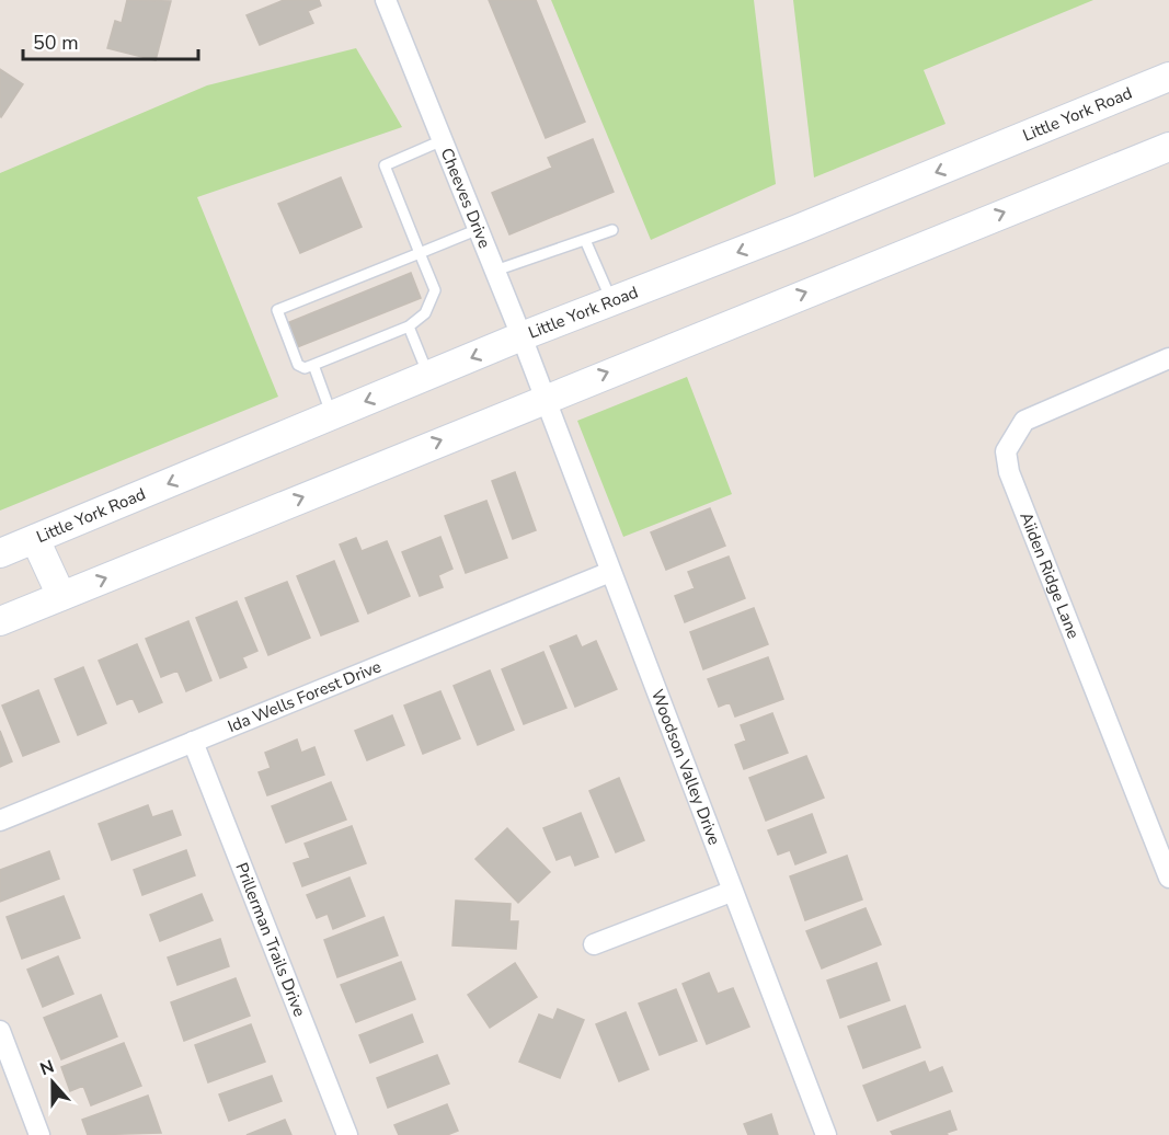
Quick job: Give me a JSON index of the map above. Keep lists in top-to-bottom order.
{
  "streets": {
    "main road": ["Little York Road"],
    "street": [
      "Cheeves Drive",
      "Aiiden Ridge Lane",
      "Ida Wells Forest Drive",
      "Woodson Valley Drive",
      "Prillerman Trails Drive"
    ]
  },
  "crossings": [
    ["Little York Road", "Cheeves Drive"],
    ["Cheeves Drive", "Woodson Valley Drive"],
    ["Ida Wells Forest Drive", "Woodson Valley Drive"],
    ["Ida Wells Forest Drive", "Prillerman Trails Drive"]
  ],
  "scale_bar": "50 m",
  "north": "top"
}
